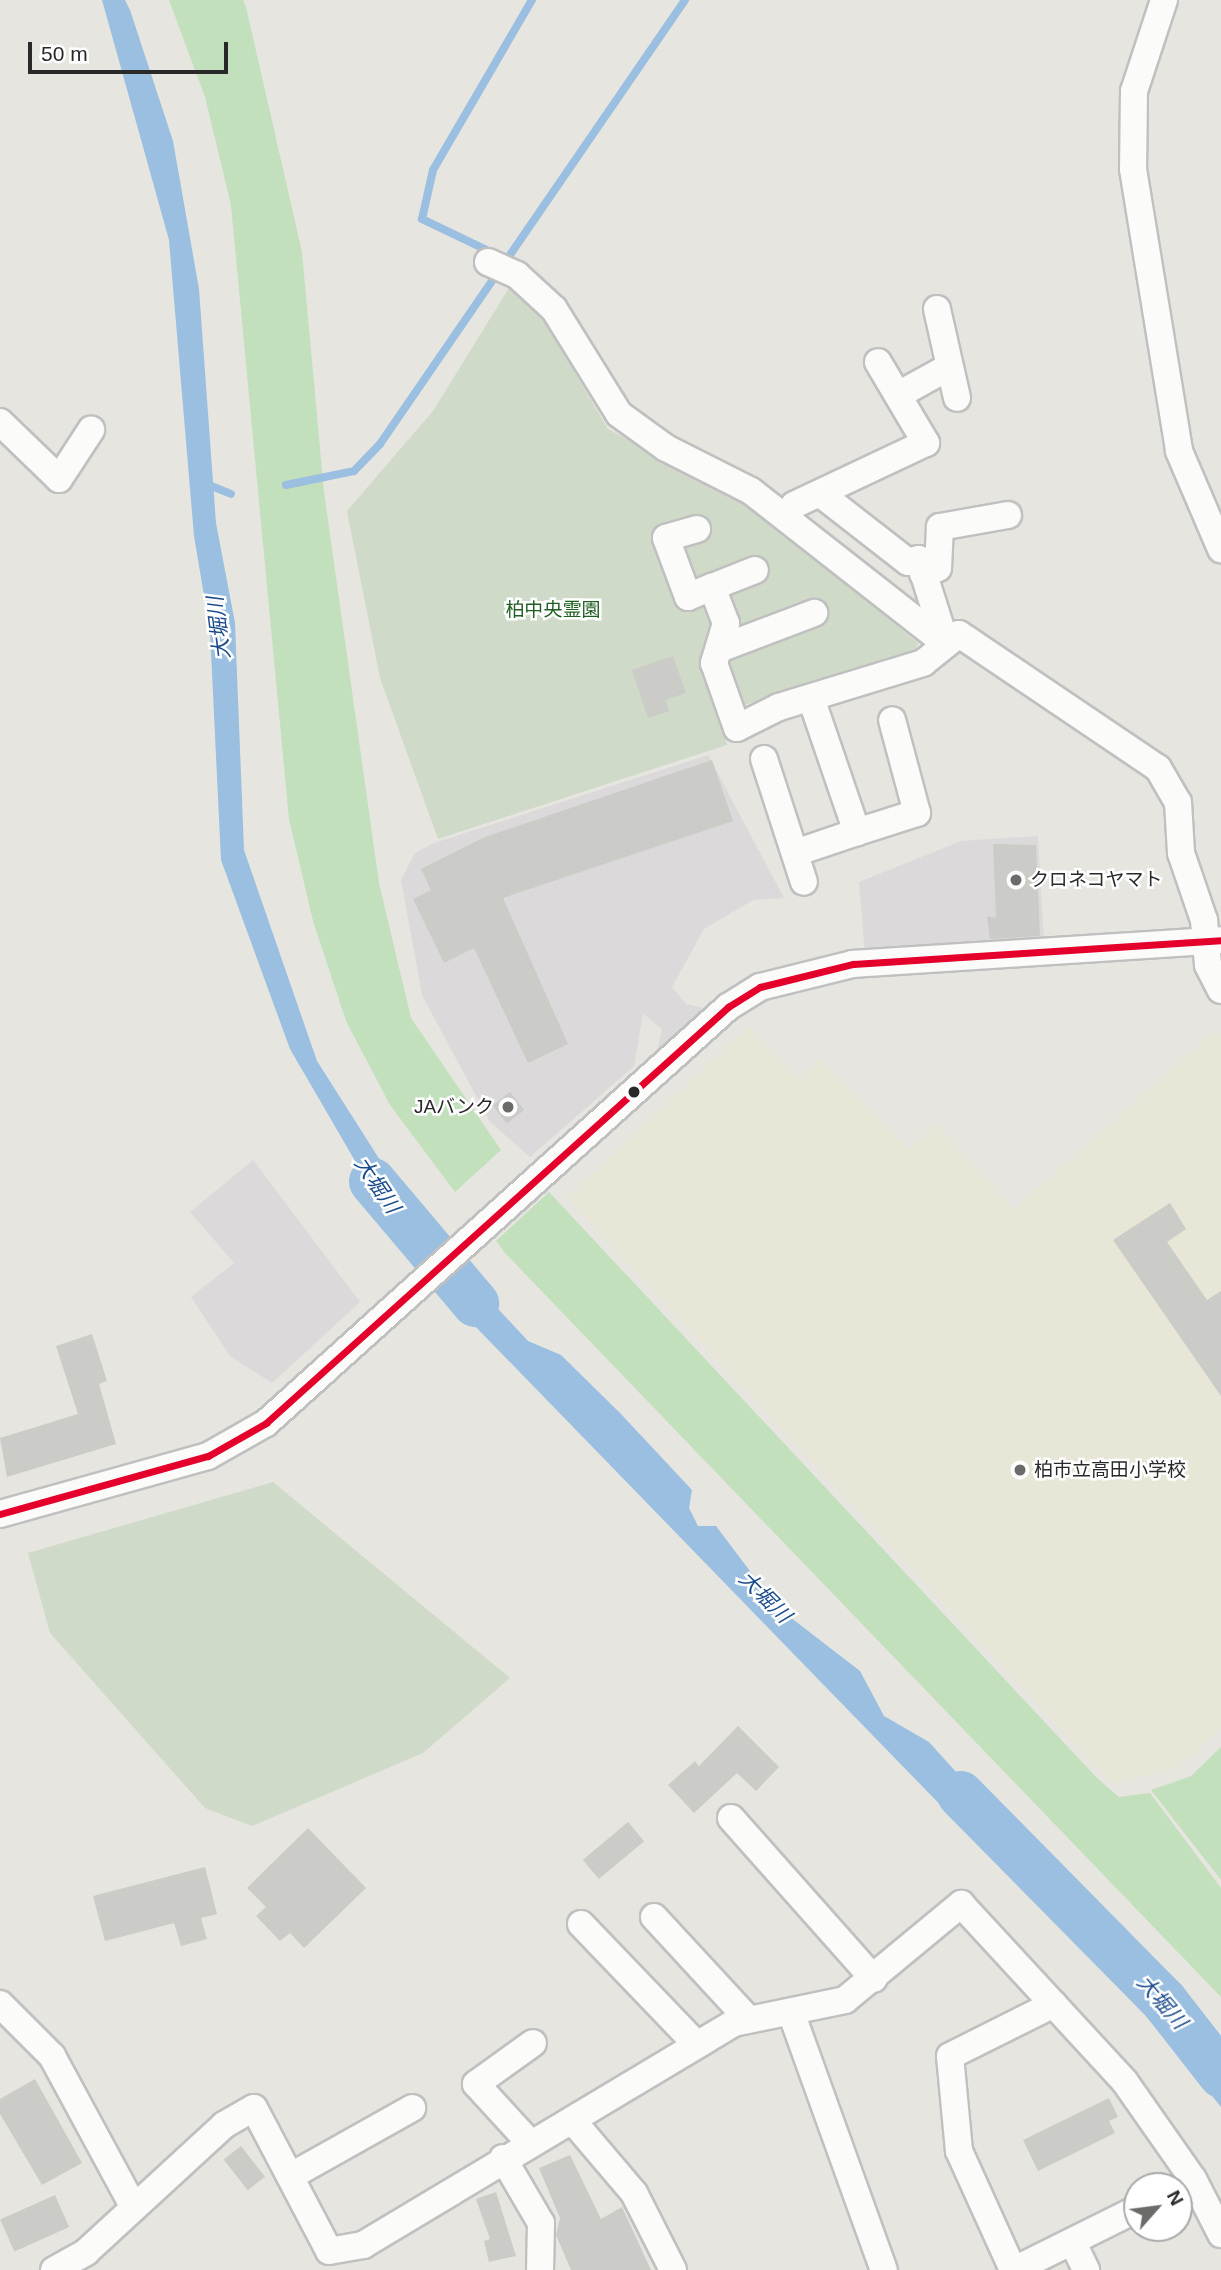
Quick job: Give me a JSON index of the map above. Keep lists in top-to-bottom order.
{
  "water": ["大堀川"],
  "parks": ["柏中央霊園"],
  "places": ["クロネコヤマト", "JAバンク", "柏市立高田小学校"],
  "scale_bar": "50 m",
  "north": "top right"
}
